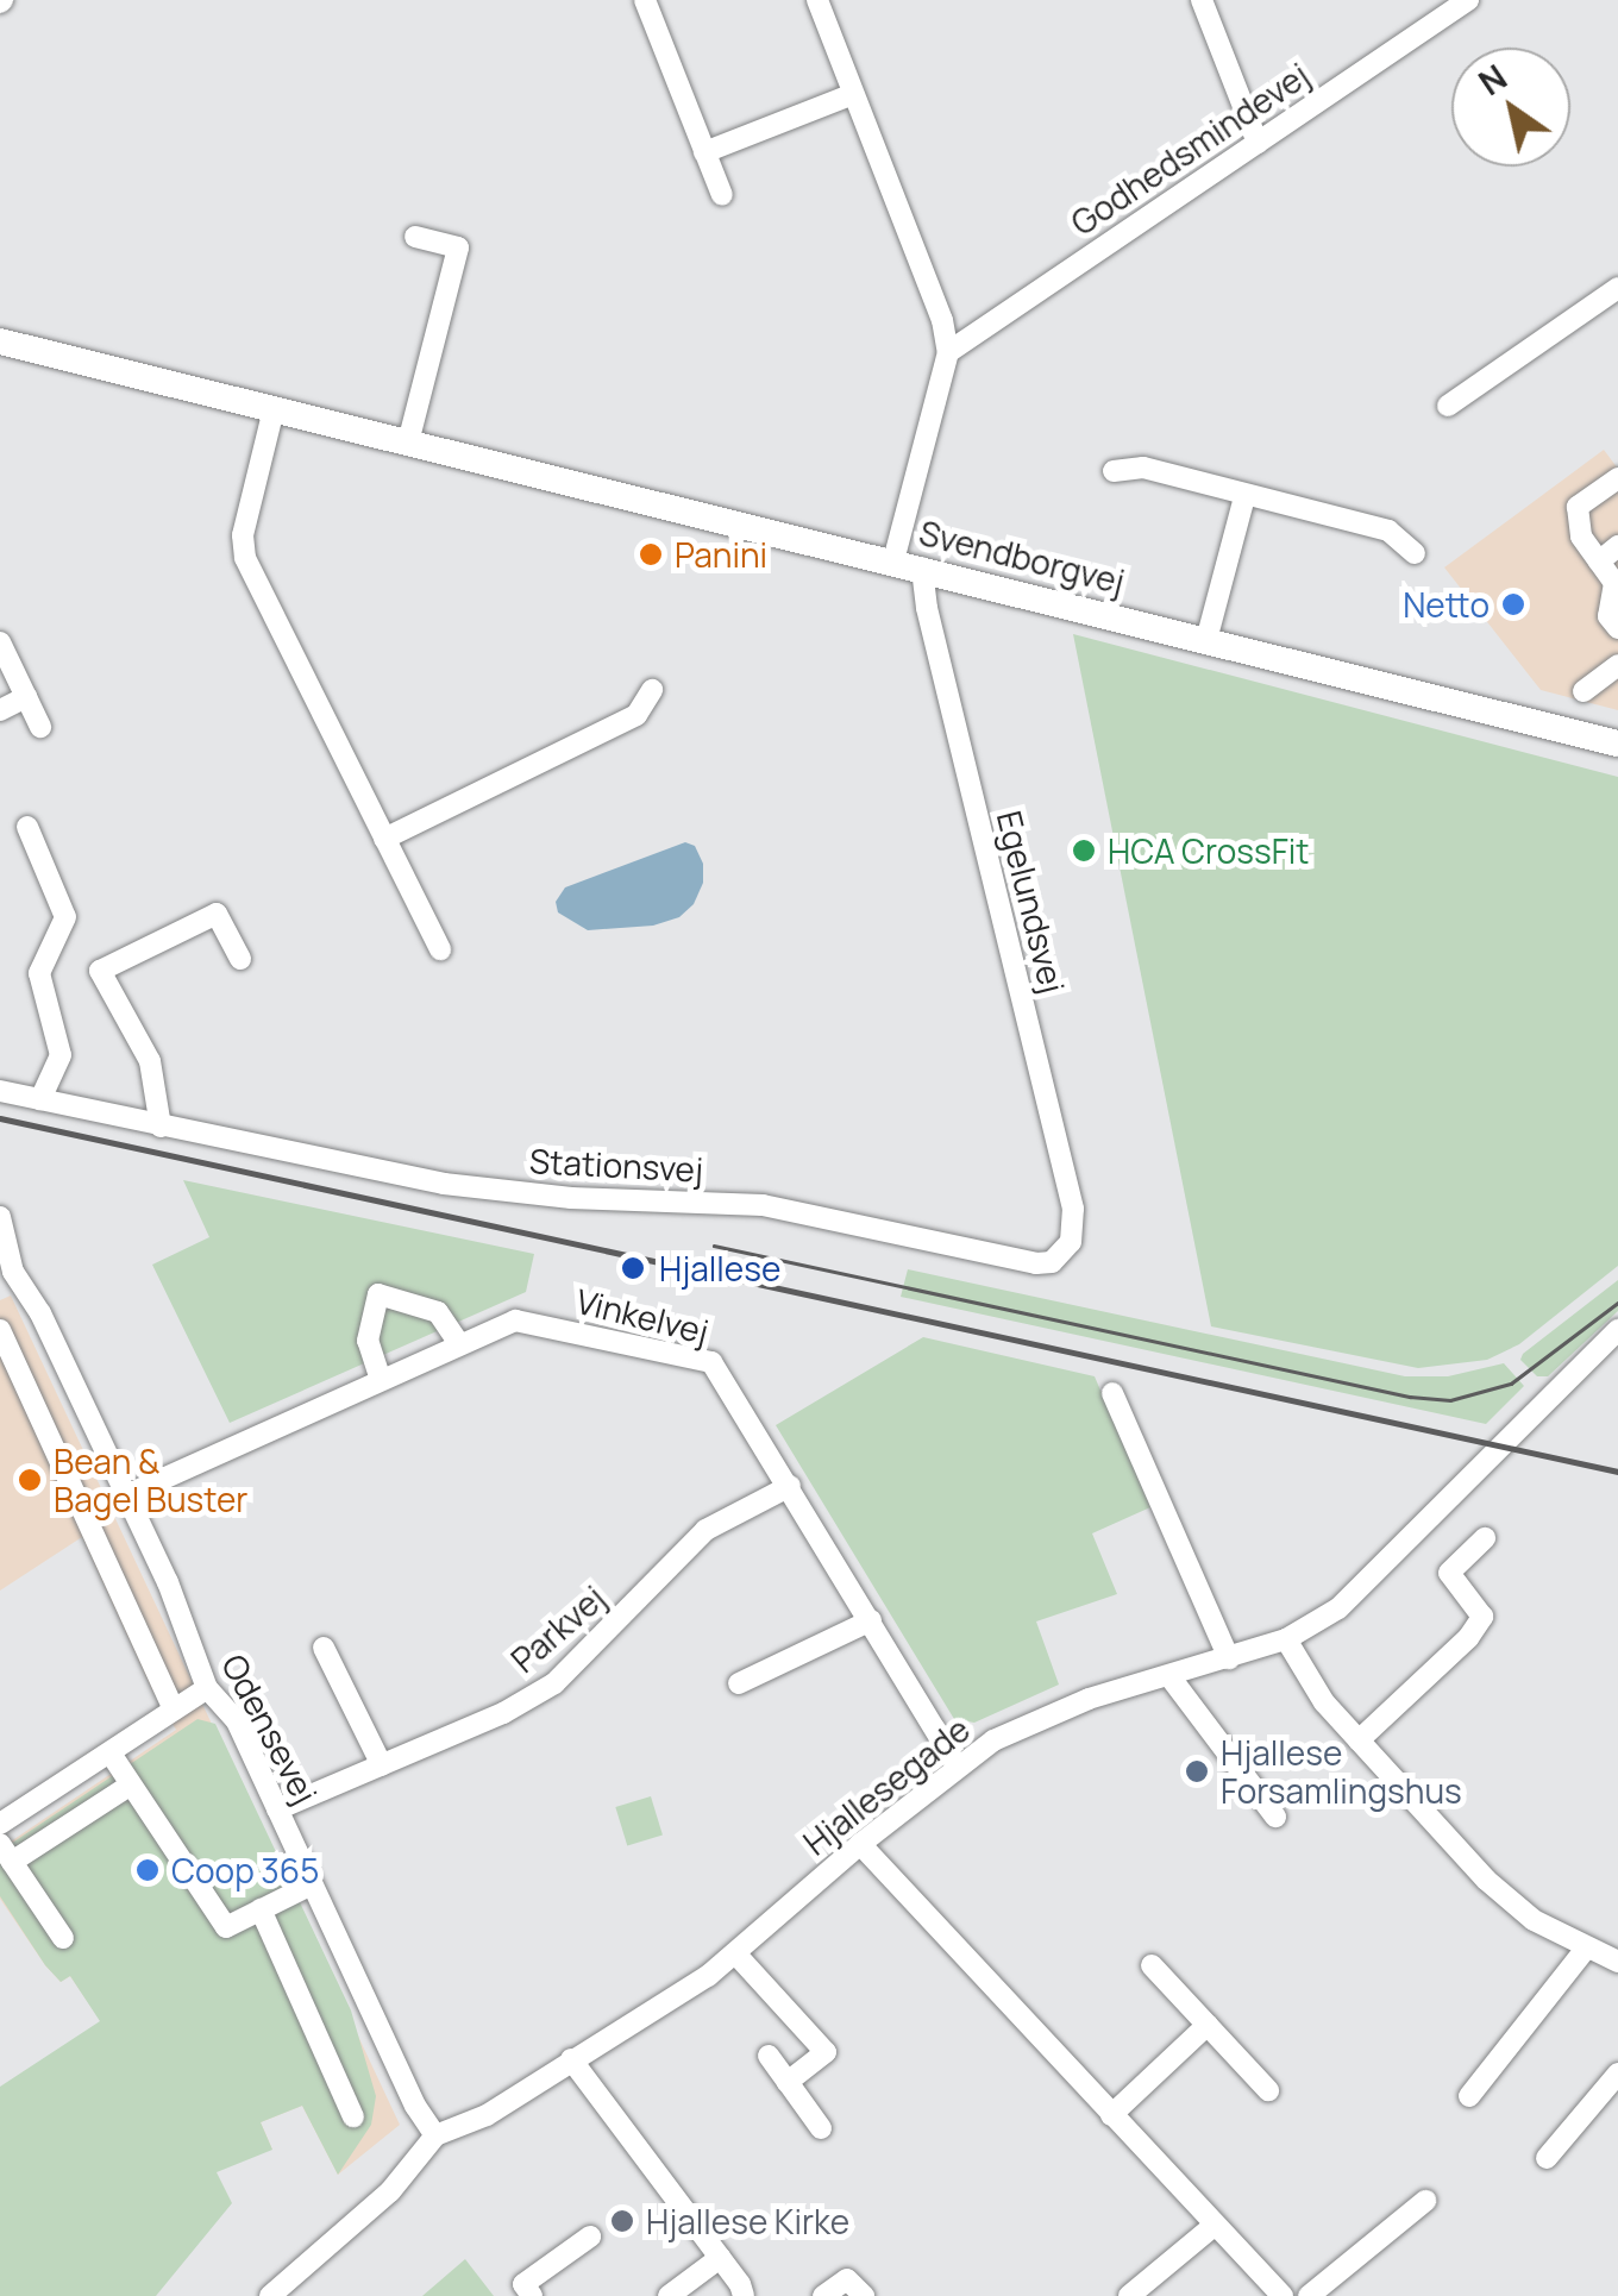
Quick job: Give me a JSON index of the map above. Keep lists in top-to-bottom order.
{
  "streets": {
    "main road": ["Svendborgvej"],
    "street": [
      "Godhedsmindevej",
      "Egelundsvej",
      "Stationsvej",
      "Vinkelvej",
      "Parkvej",
      "Odensevej",
      "Hjallesegade"
    ]
  },
  "crossings": [
    ["Svendborgvej", "Egelundsvej"],
    ["Egelundsvej", "Stationsvej"],
    ["Vinkelvej", "Parkvej"],
    ["Vinkelvej", "Odensevej"],
    ["Vinkelvej", "Hjallesegade"],
    ["Parkvej", "Odensevej"],
    ["Odensevej", "Hjallesegade"]
  ],
  "places": [
    "Panini",
    "Netto",
    "HCA CrossFit",
    "Hjallese",
    "Bean & Bagel Buster",
    "Hjallese Forsamlingshus",
    "Coop 365",
    "Hjallese Kirke"
  ],
  "north": "top left"
}
